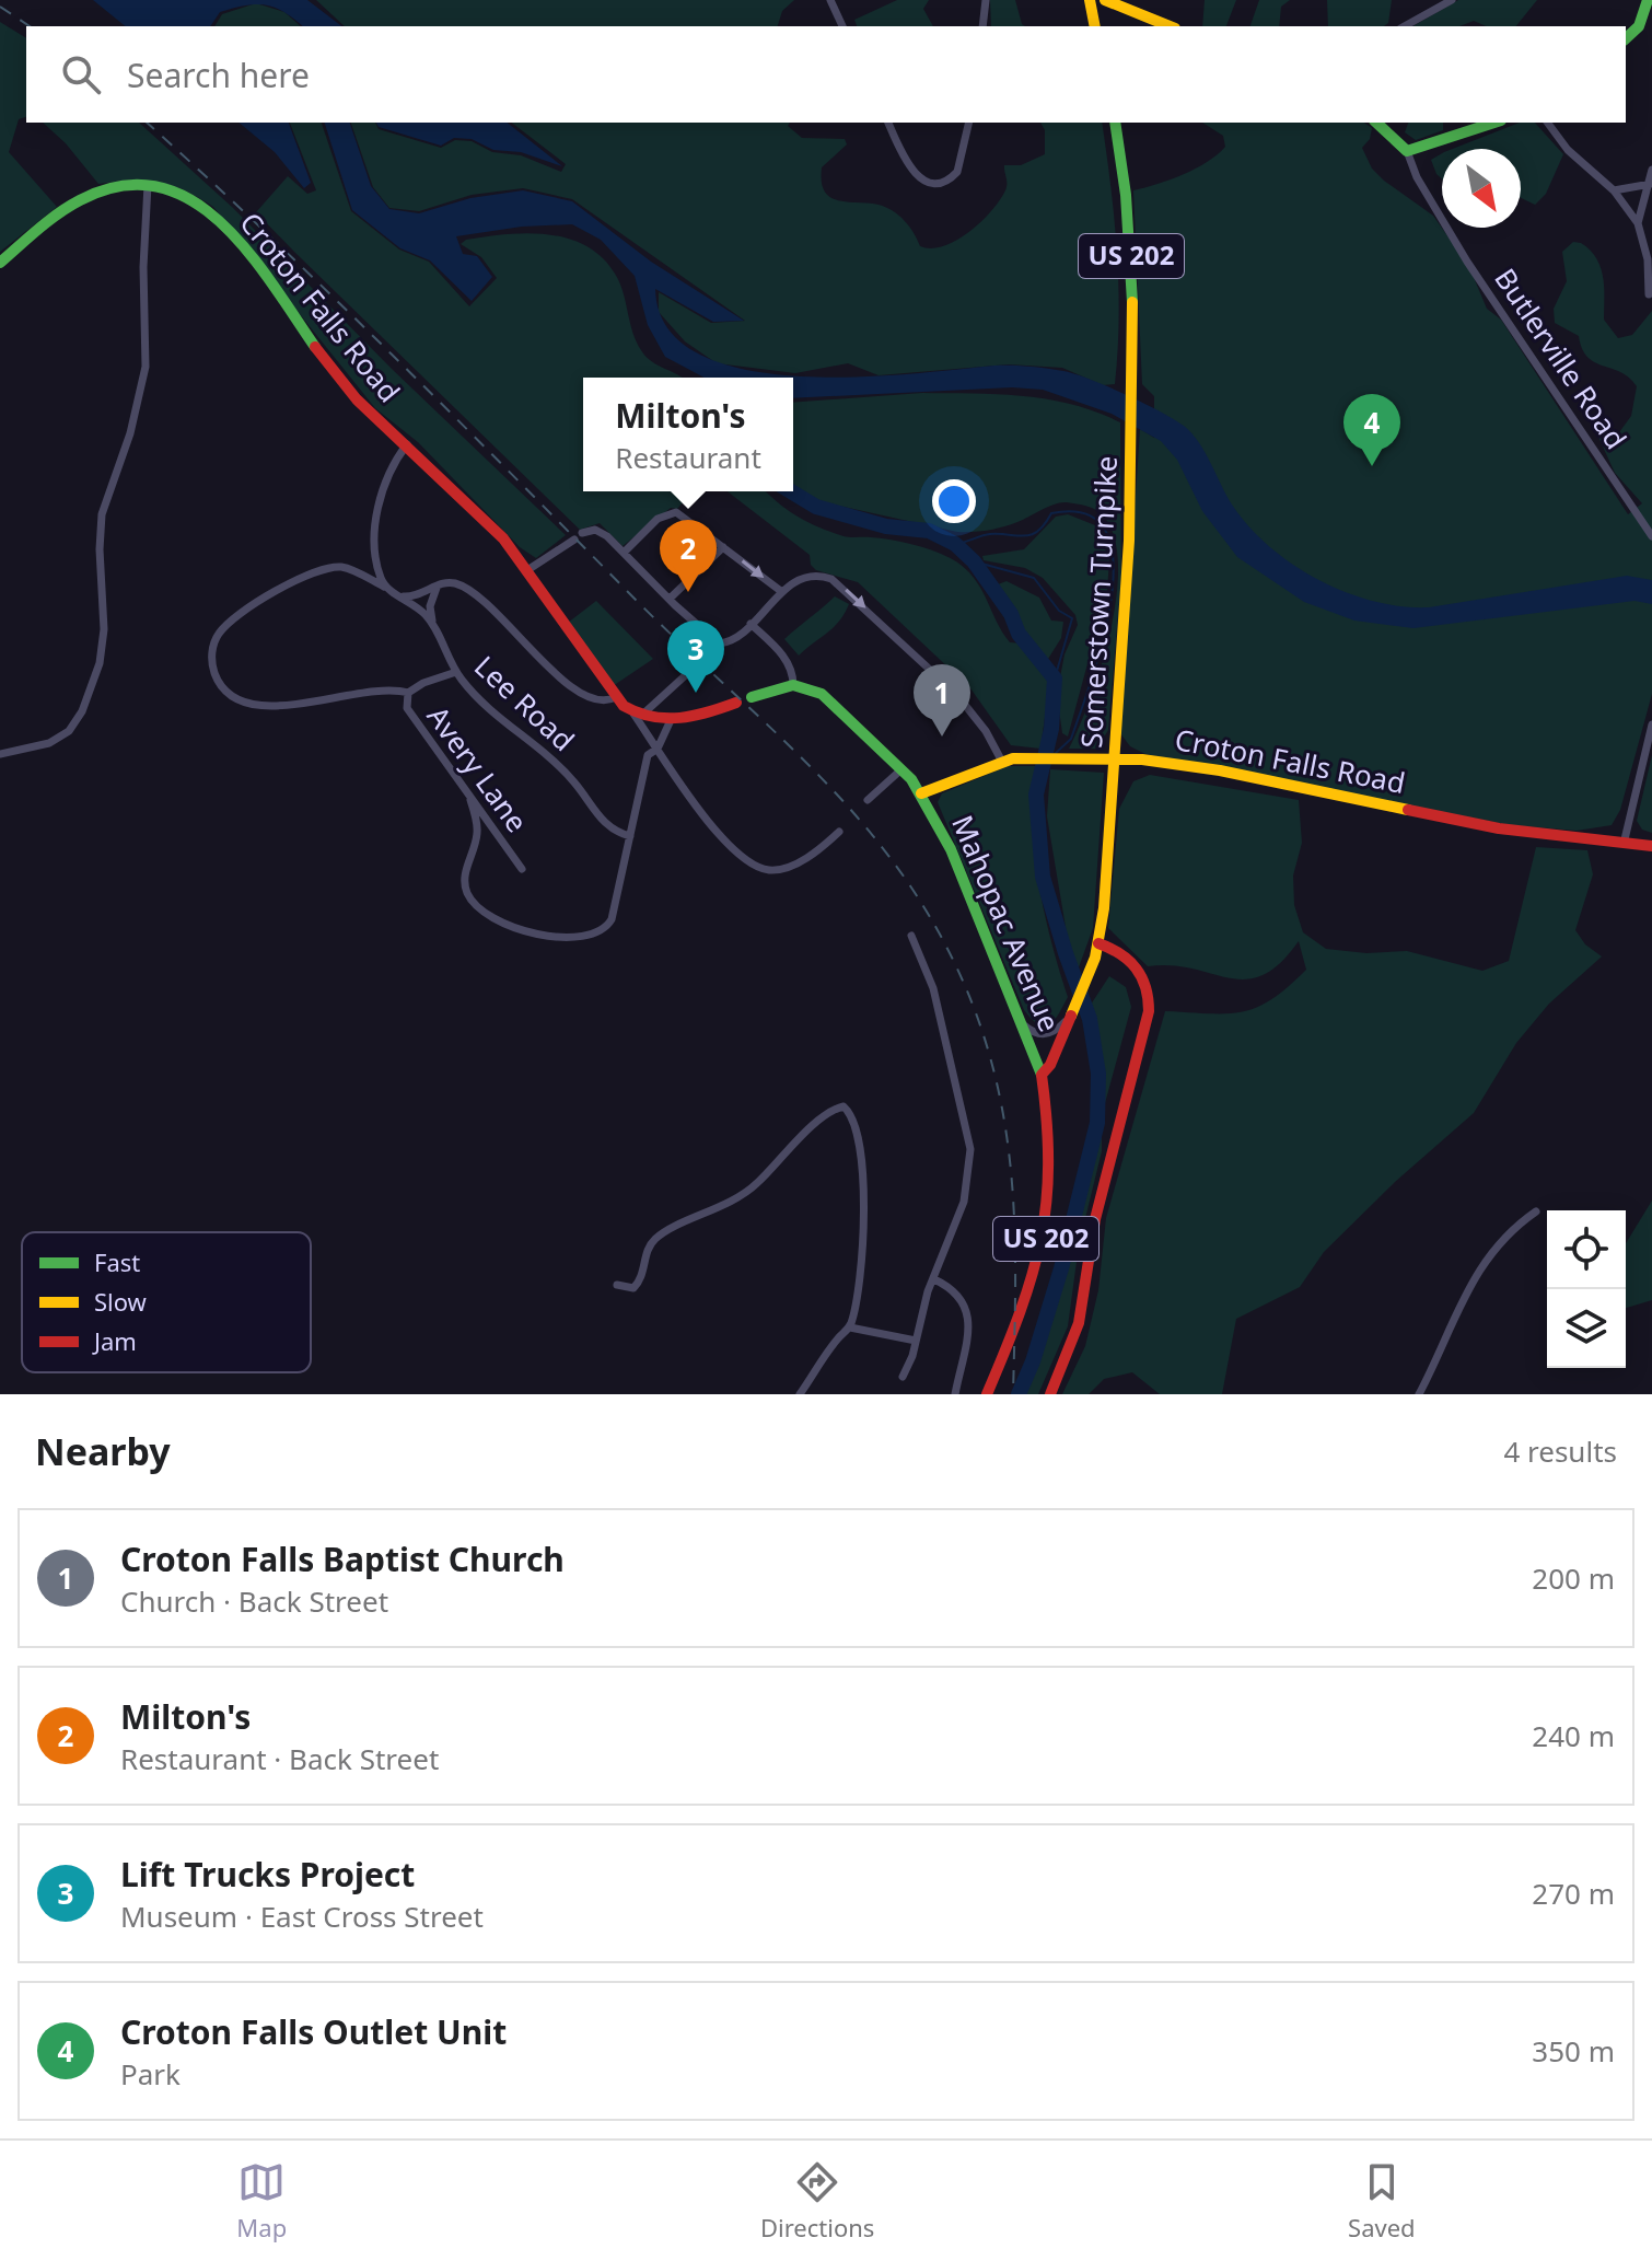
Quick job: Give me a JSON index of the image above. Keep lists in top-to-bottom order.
{
  "streets": {
    "main road": [
      "US 202",
      "Croton Falls Road",
      "Butlerville Road",
      "Somerstown Turnpike",
      "Mahopac Avenue"
    ],
    "street": ["Lee Road", "Avery Lane"]
  },
  "crossings": [
    ["US 202", "Somerstown Turnpike"],
    ["US 202", "Mahopac Avenue"],
    ["Croton Falls Road", "Somerstown Turnpike"],
    ["Croton Falls Road", "Mahopac Avenue"],
    ["Somerstown Turnpike", "Mahopac Avenue"],
    ["Lee Road", "Avery Lane"]
  ],
  "legend": ["Fast", "Slow", "Jam"],
  "north": "bottom right",
  "page": {
    "search": "Search here",
    "popup": ["Milton's", "Restaurant"],
    "pins": [
      "4",
      "2",
      "3",
      "1"
    ],
    "heading": ["Nearby", "4 results"],
    "list": [
      {
        "mark": "1",
        "name": "Croton Falls Baptist Church",
        "note": "Church · Back Street",
        "value": "200 m"
      },
      {
        "mark": "2",
        "name": "Milton's",
        "note": "Restaurant · Back Street",
        "value": "240 m"
      },
      {
        "mark": "3",
        "name": "Lift Trucks Project",
        "note": "Museum · East Cross Street",
        "value": "270 m"
      },
      {
        "mark": "4",
        "name": "Croton Falls Outlet Unit",
        "note": "Park",
        "value": "350 m"
      }
    ],
    "nav": ["Map", "Directions", "Saved"]
  }
}
